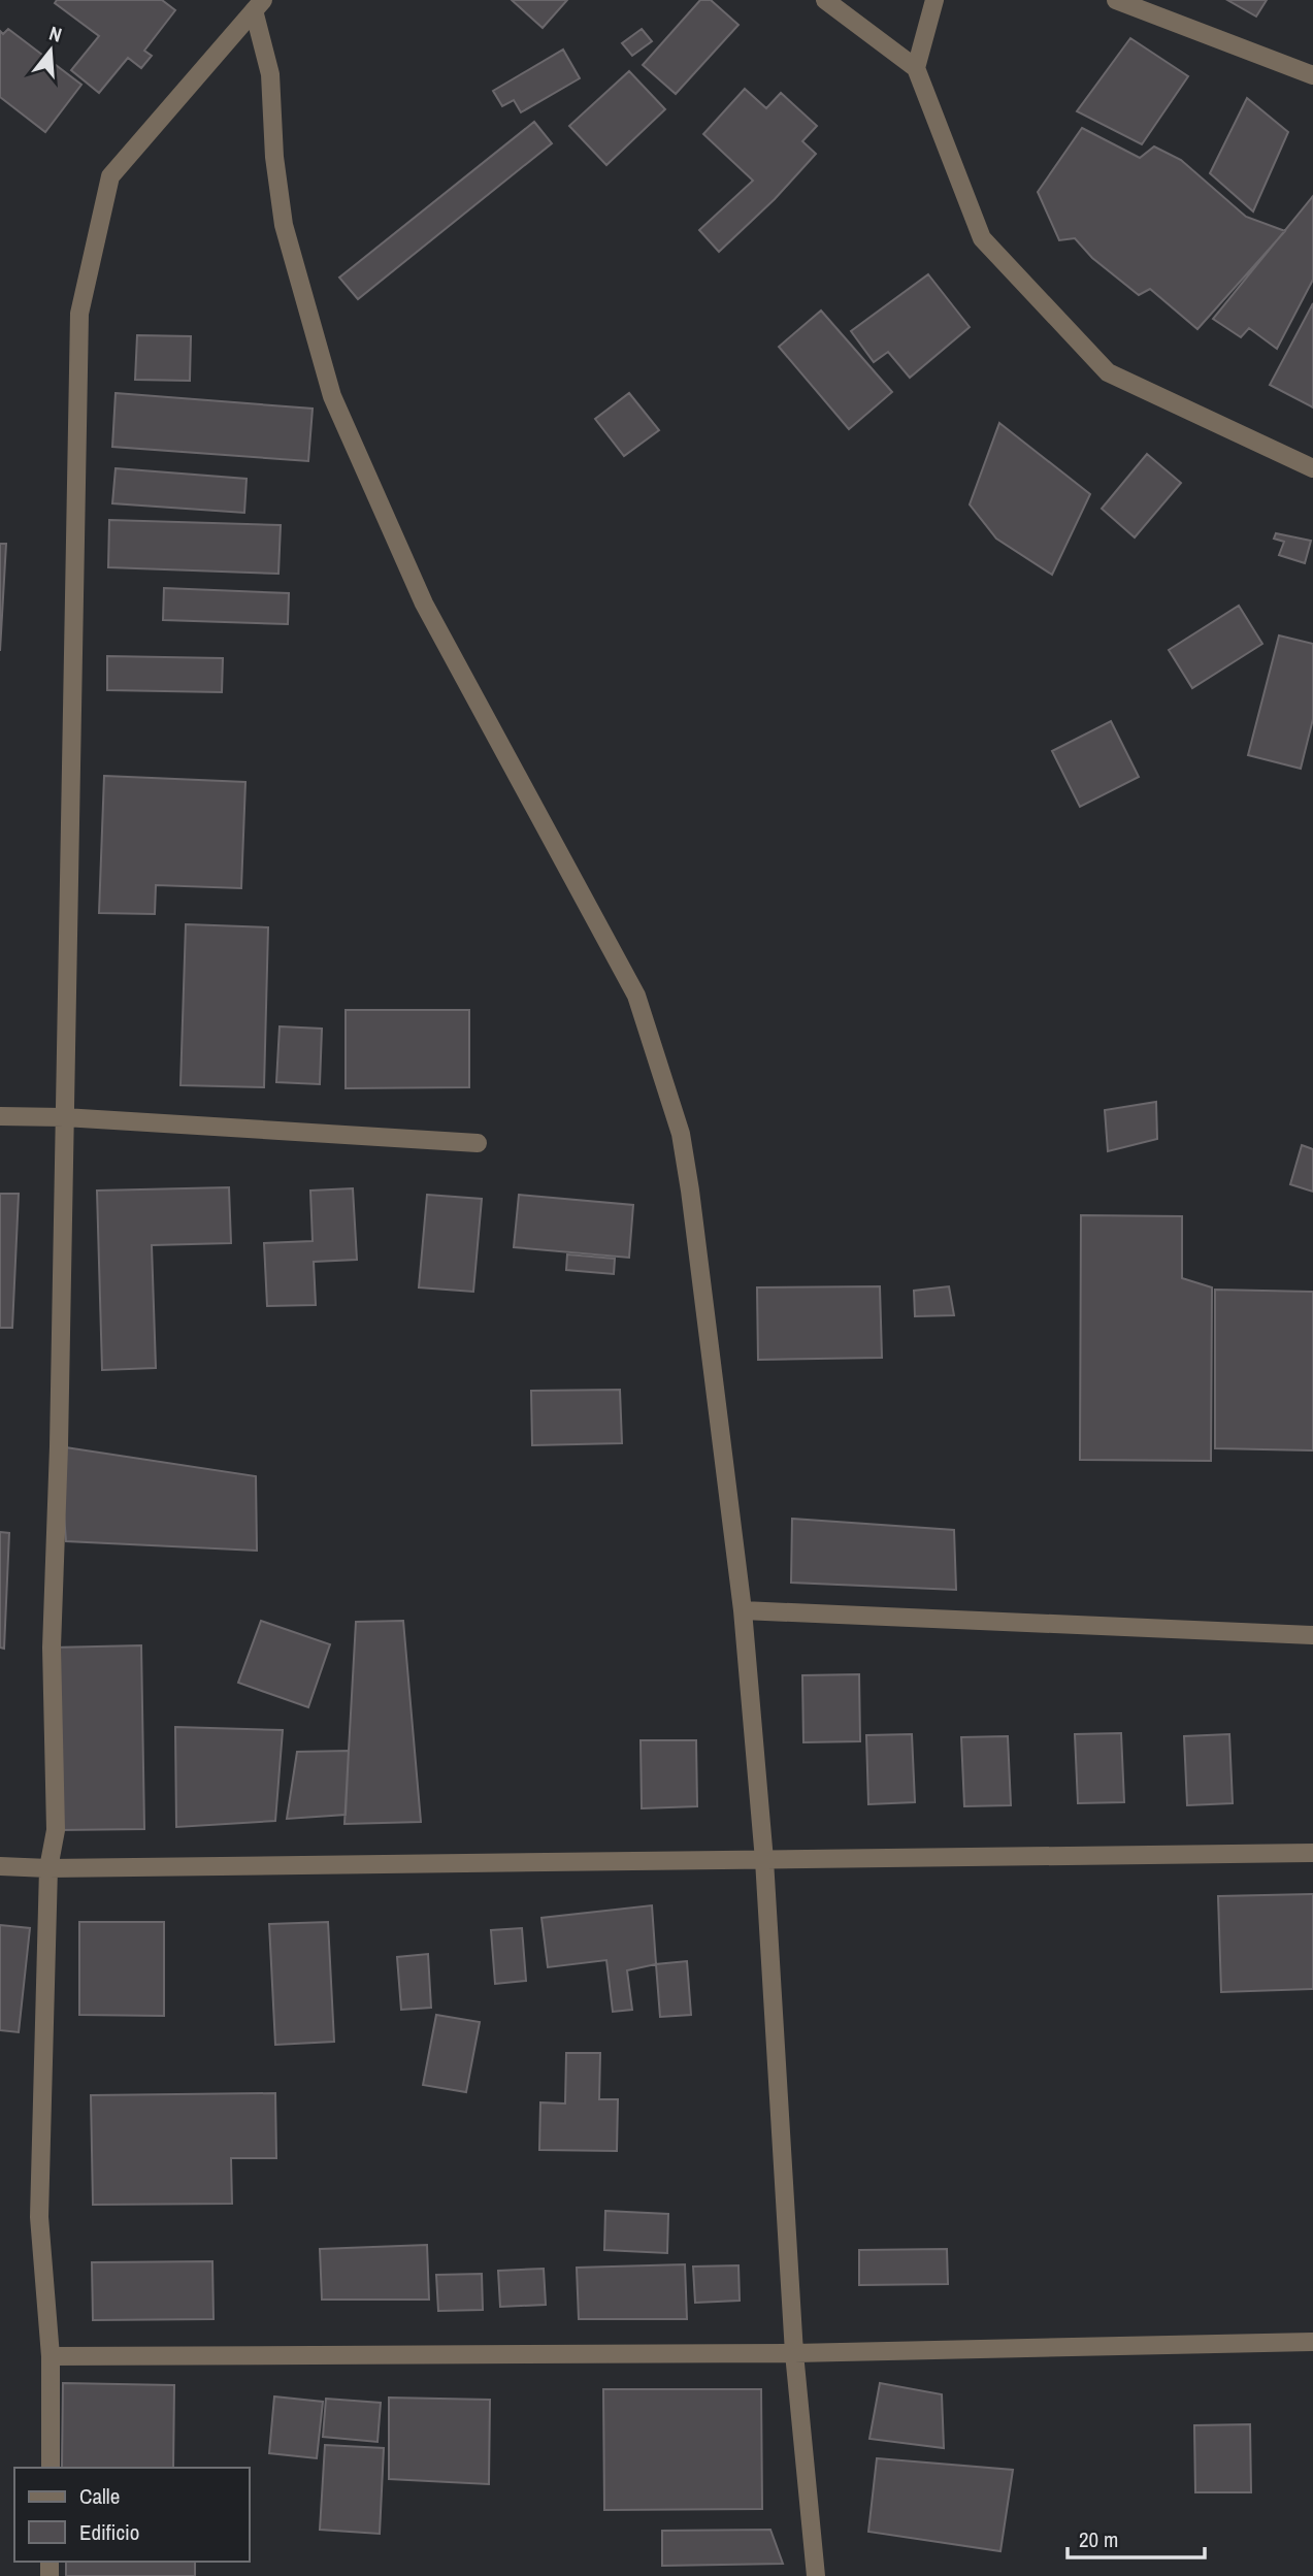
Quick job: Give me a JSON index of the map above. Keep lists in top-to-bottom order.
{
  "legend": ["Calle", "Edificio"],
  "scale_bar": "20 m",
  "north": "top"
}
